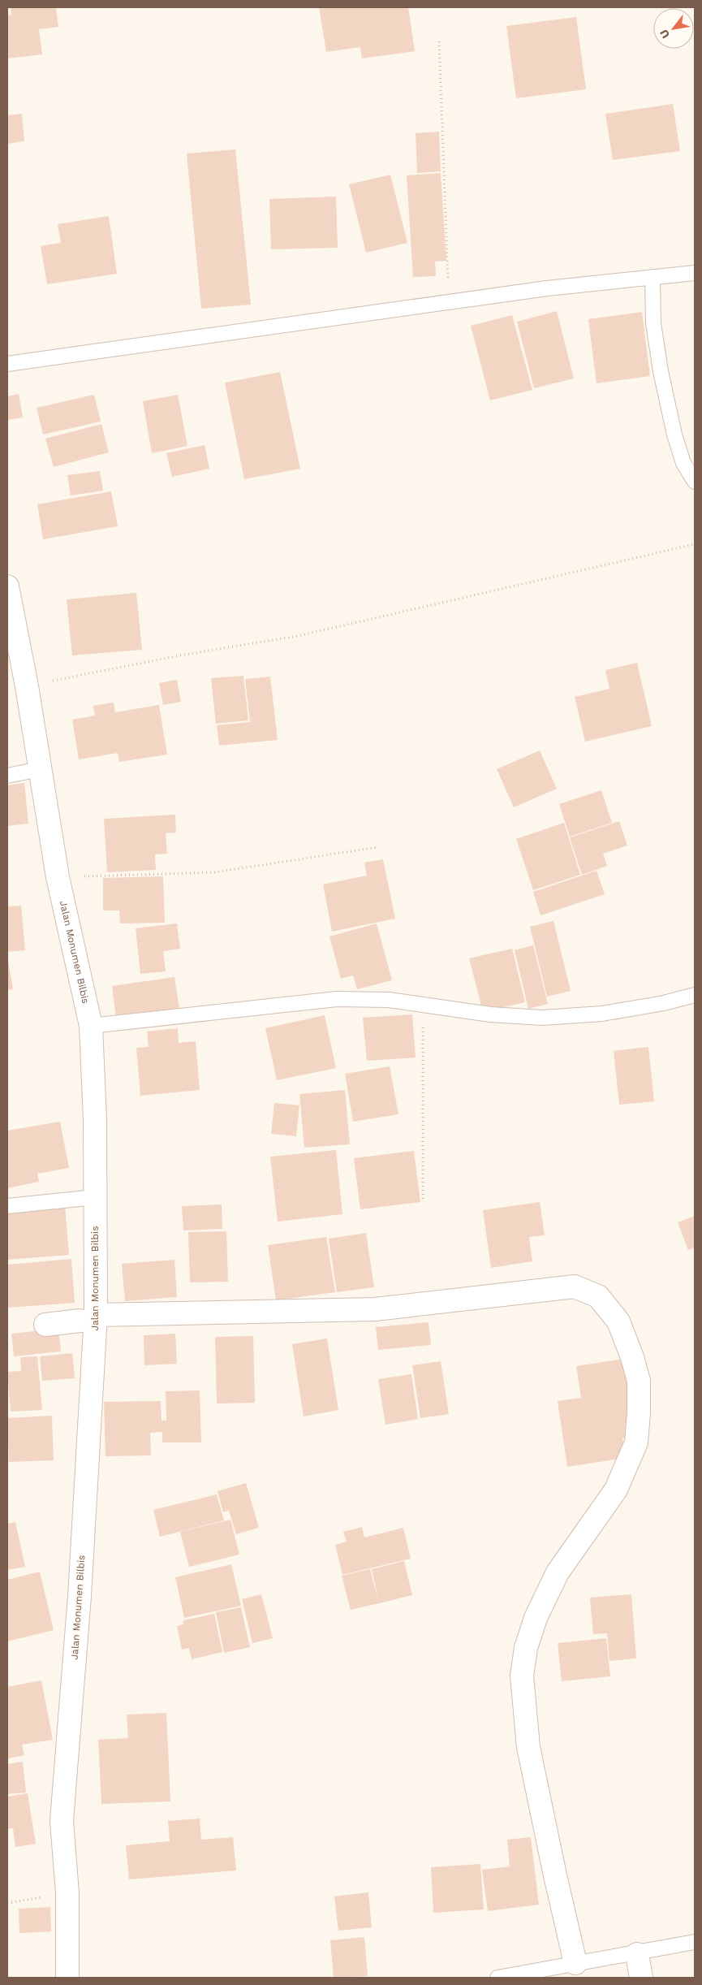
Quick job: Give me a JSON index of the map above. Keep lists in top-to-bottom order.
{
  "streets": {
    "street": ["Jalan Monumen Bilbis"]
  },
  "north": "bottom left"
}
